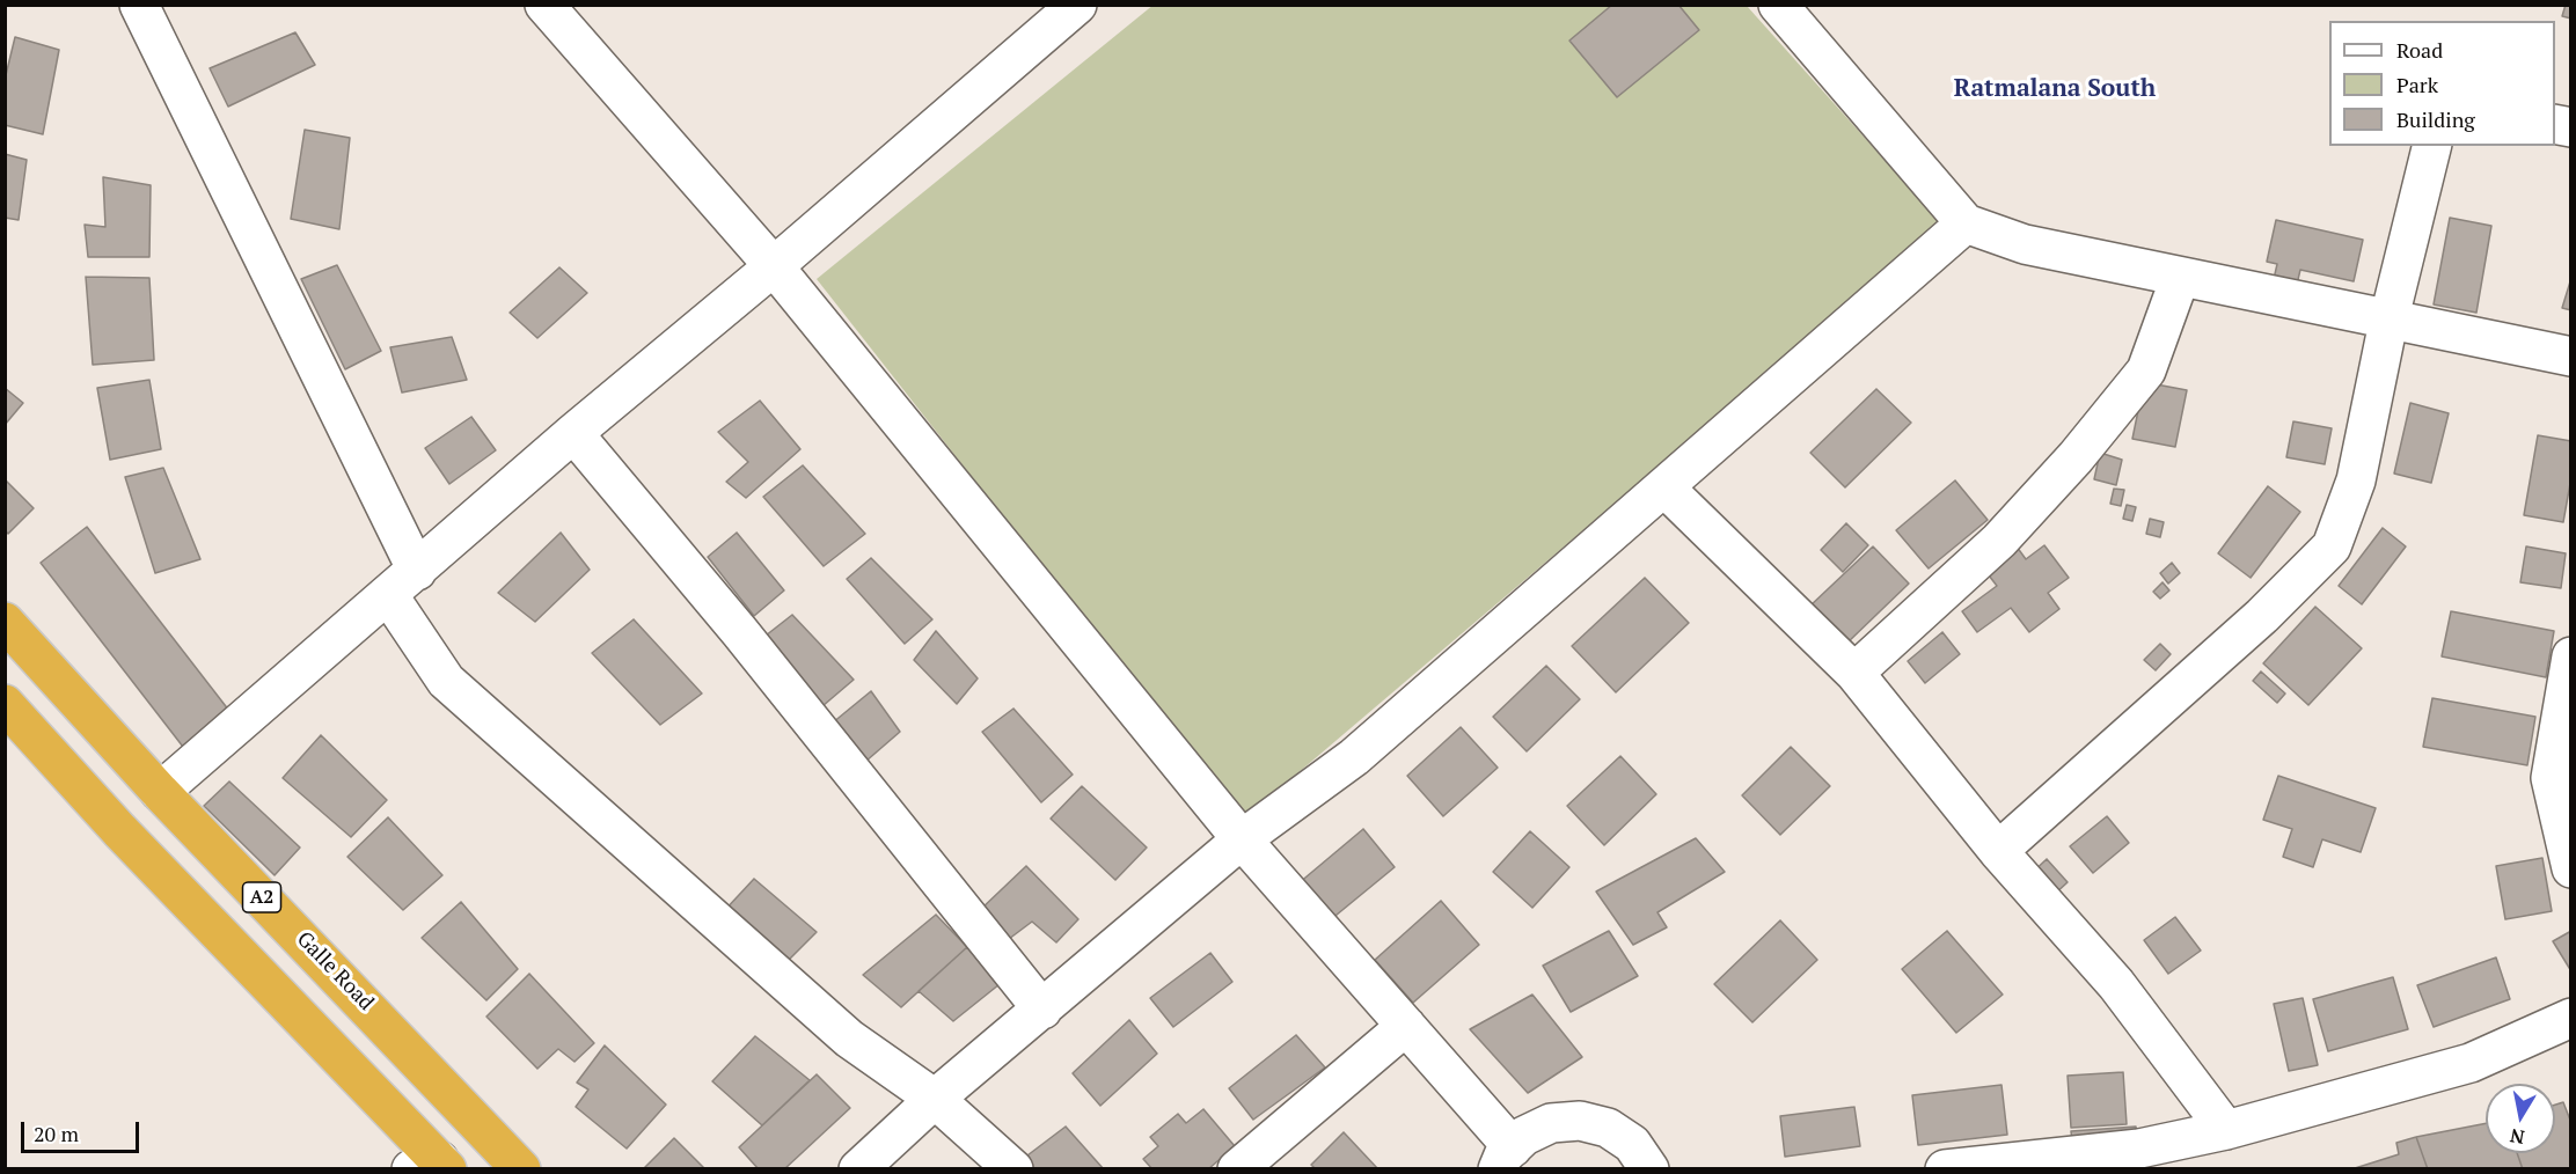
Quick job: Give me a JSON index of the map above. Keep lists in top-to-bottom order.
{
  "streets": {
    "highway": ["A2", "Galle Road"]
  },
  "districts": ["Ratmalana South"],
  "legend": ["Road", "Park", "Building"],
  "scale_bar": "20 m",
  "north": "bottom"
}
